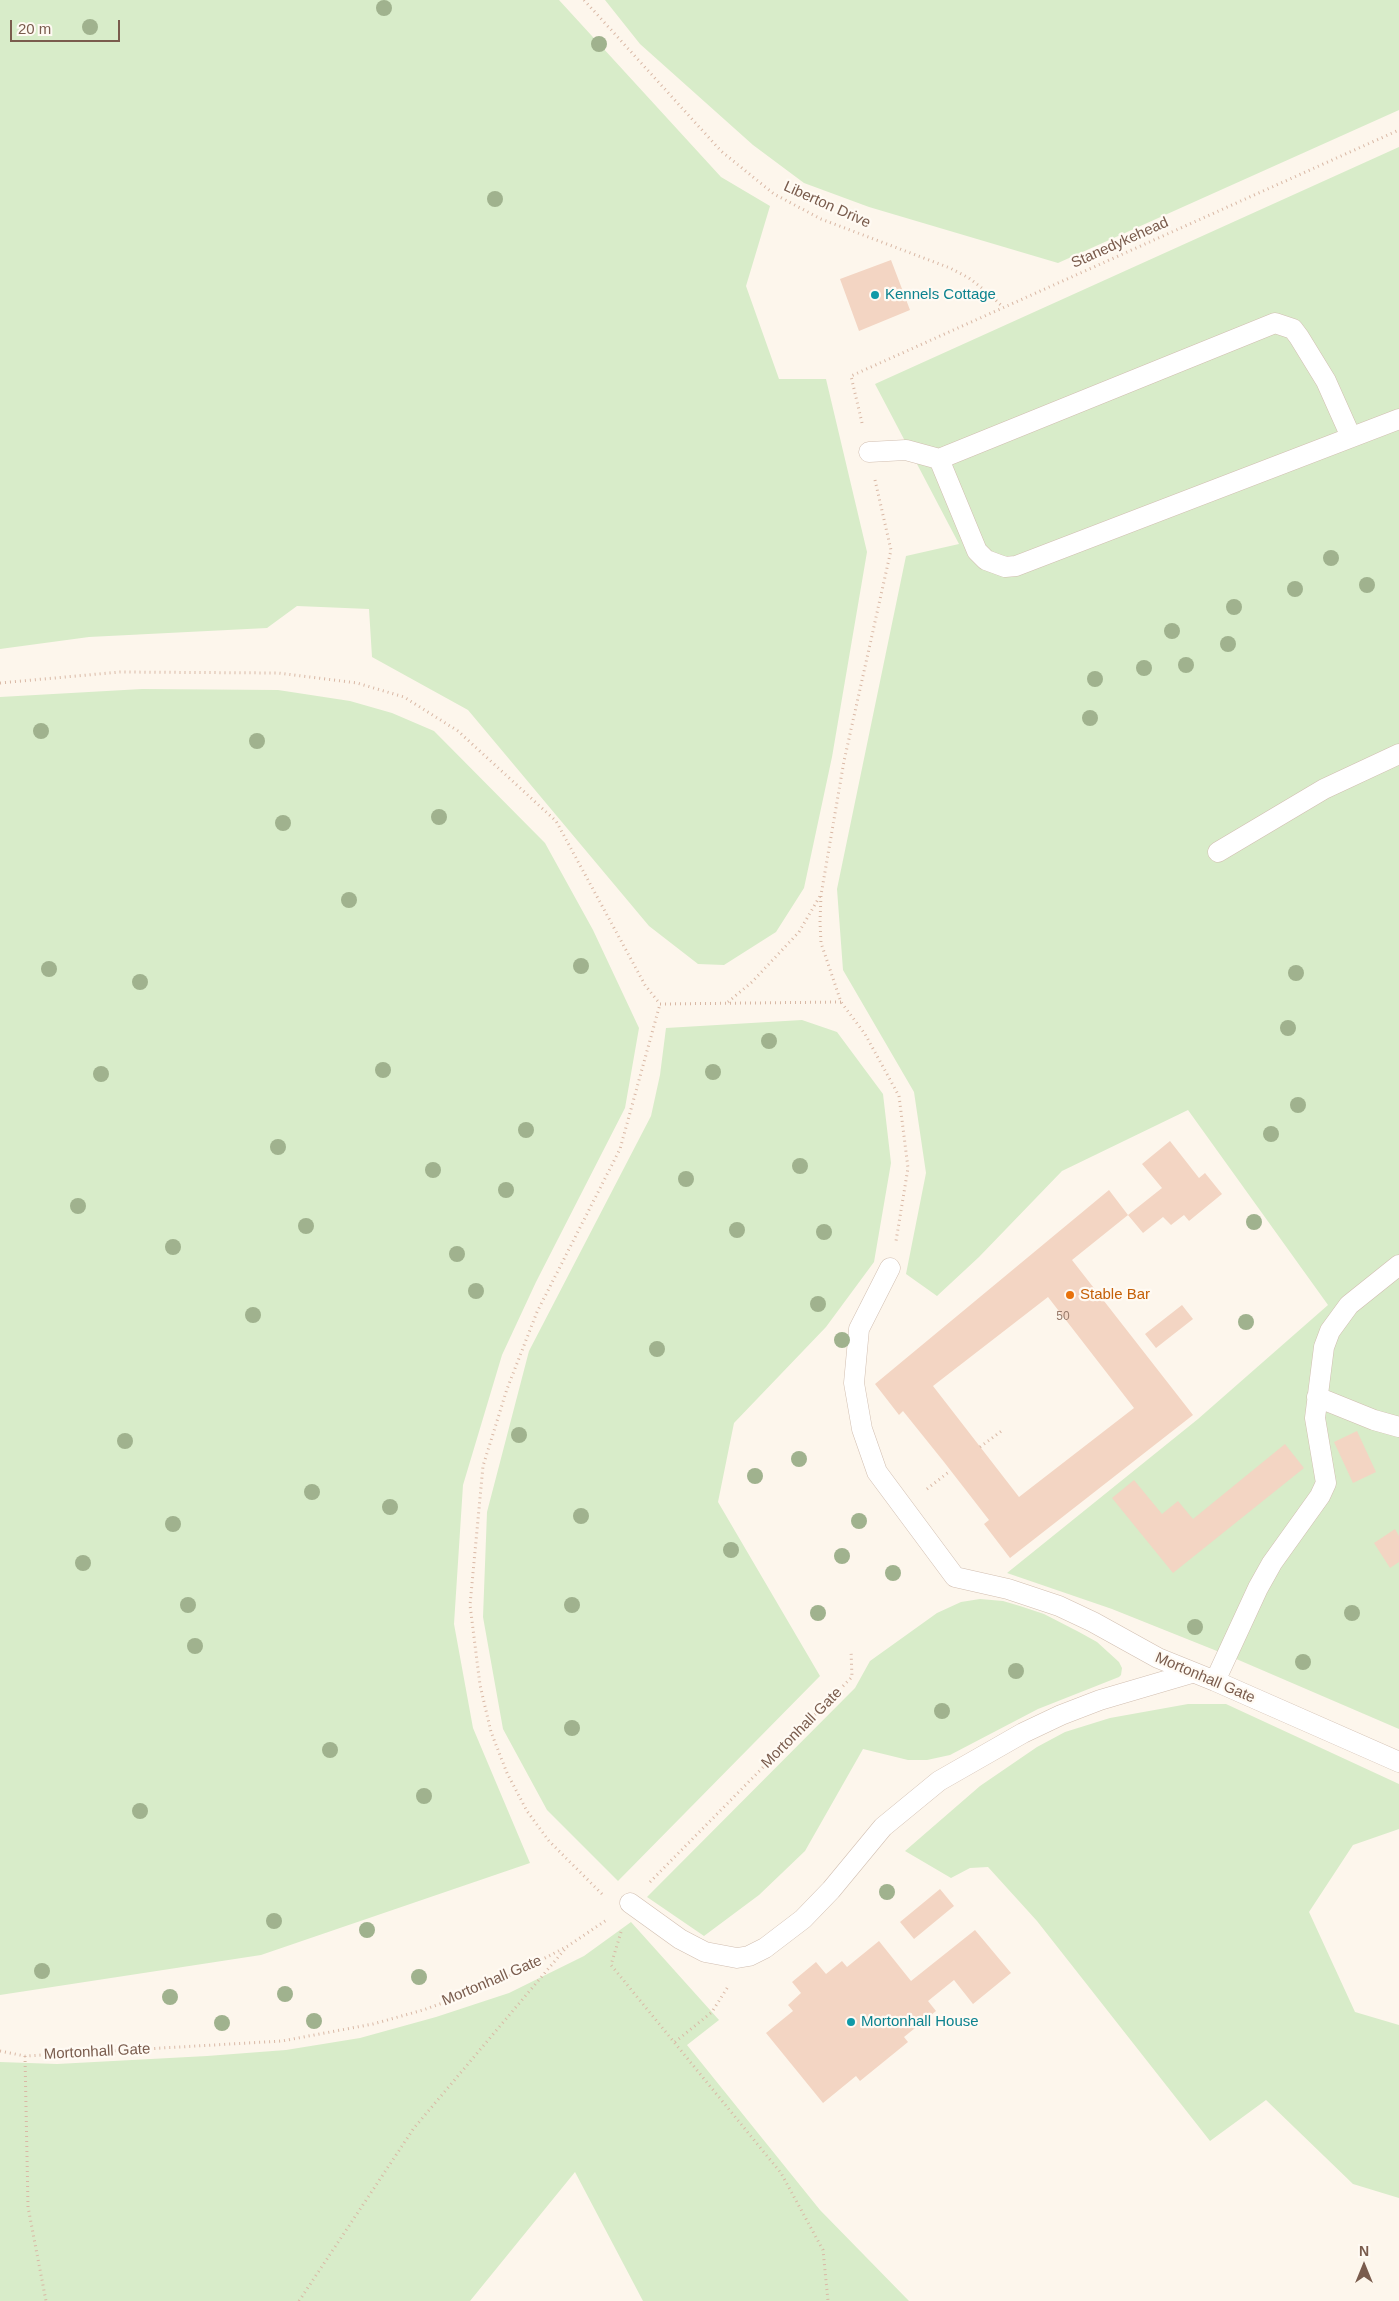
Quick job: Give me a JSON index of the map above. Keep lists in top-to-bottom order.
{
  "streets": {
    "lane": ["Mortonhall Gate"],
    "path": ["Liberton Drive", "Stanedykehead"]
  },
  "crossings": [
    ["Liberton Drive", "Stanedykehead"]
  ],
  "places": ["Kennels Cottage", "Stable Bar", "Mortonhall House"],
  "house_numbers": ["50"],
  "scale_bar": "20 m",
  "north": "top"
}
